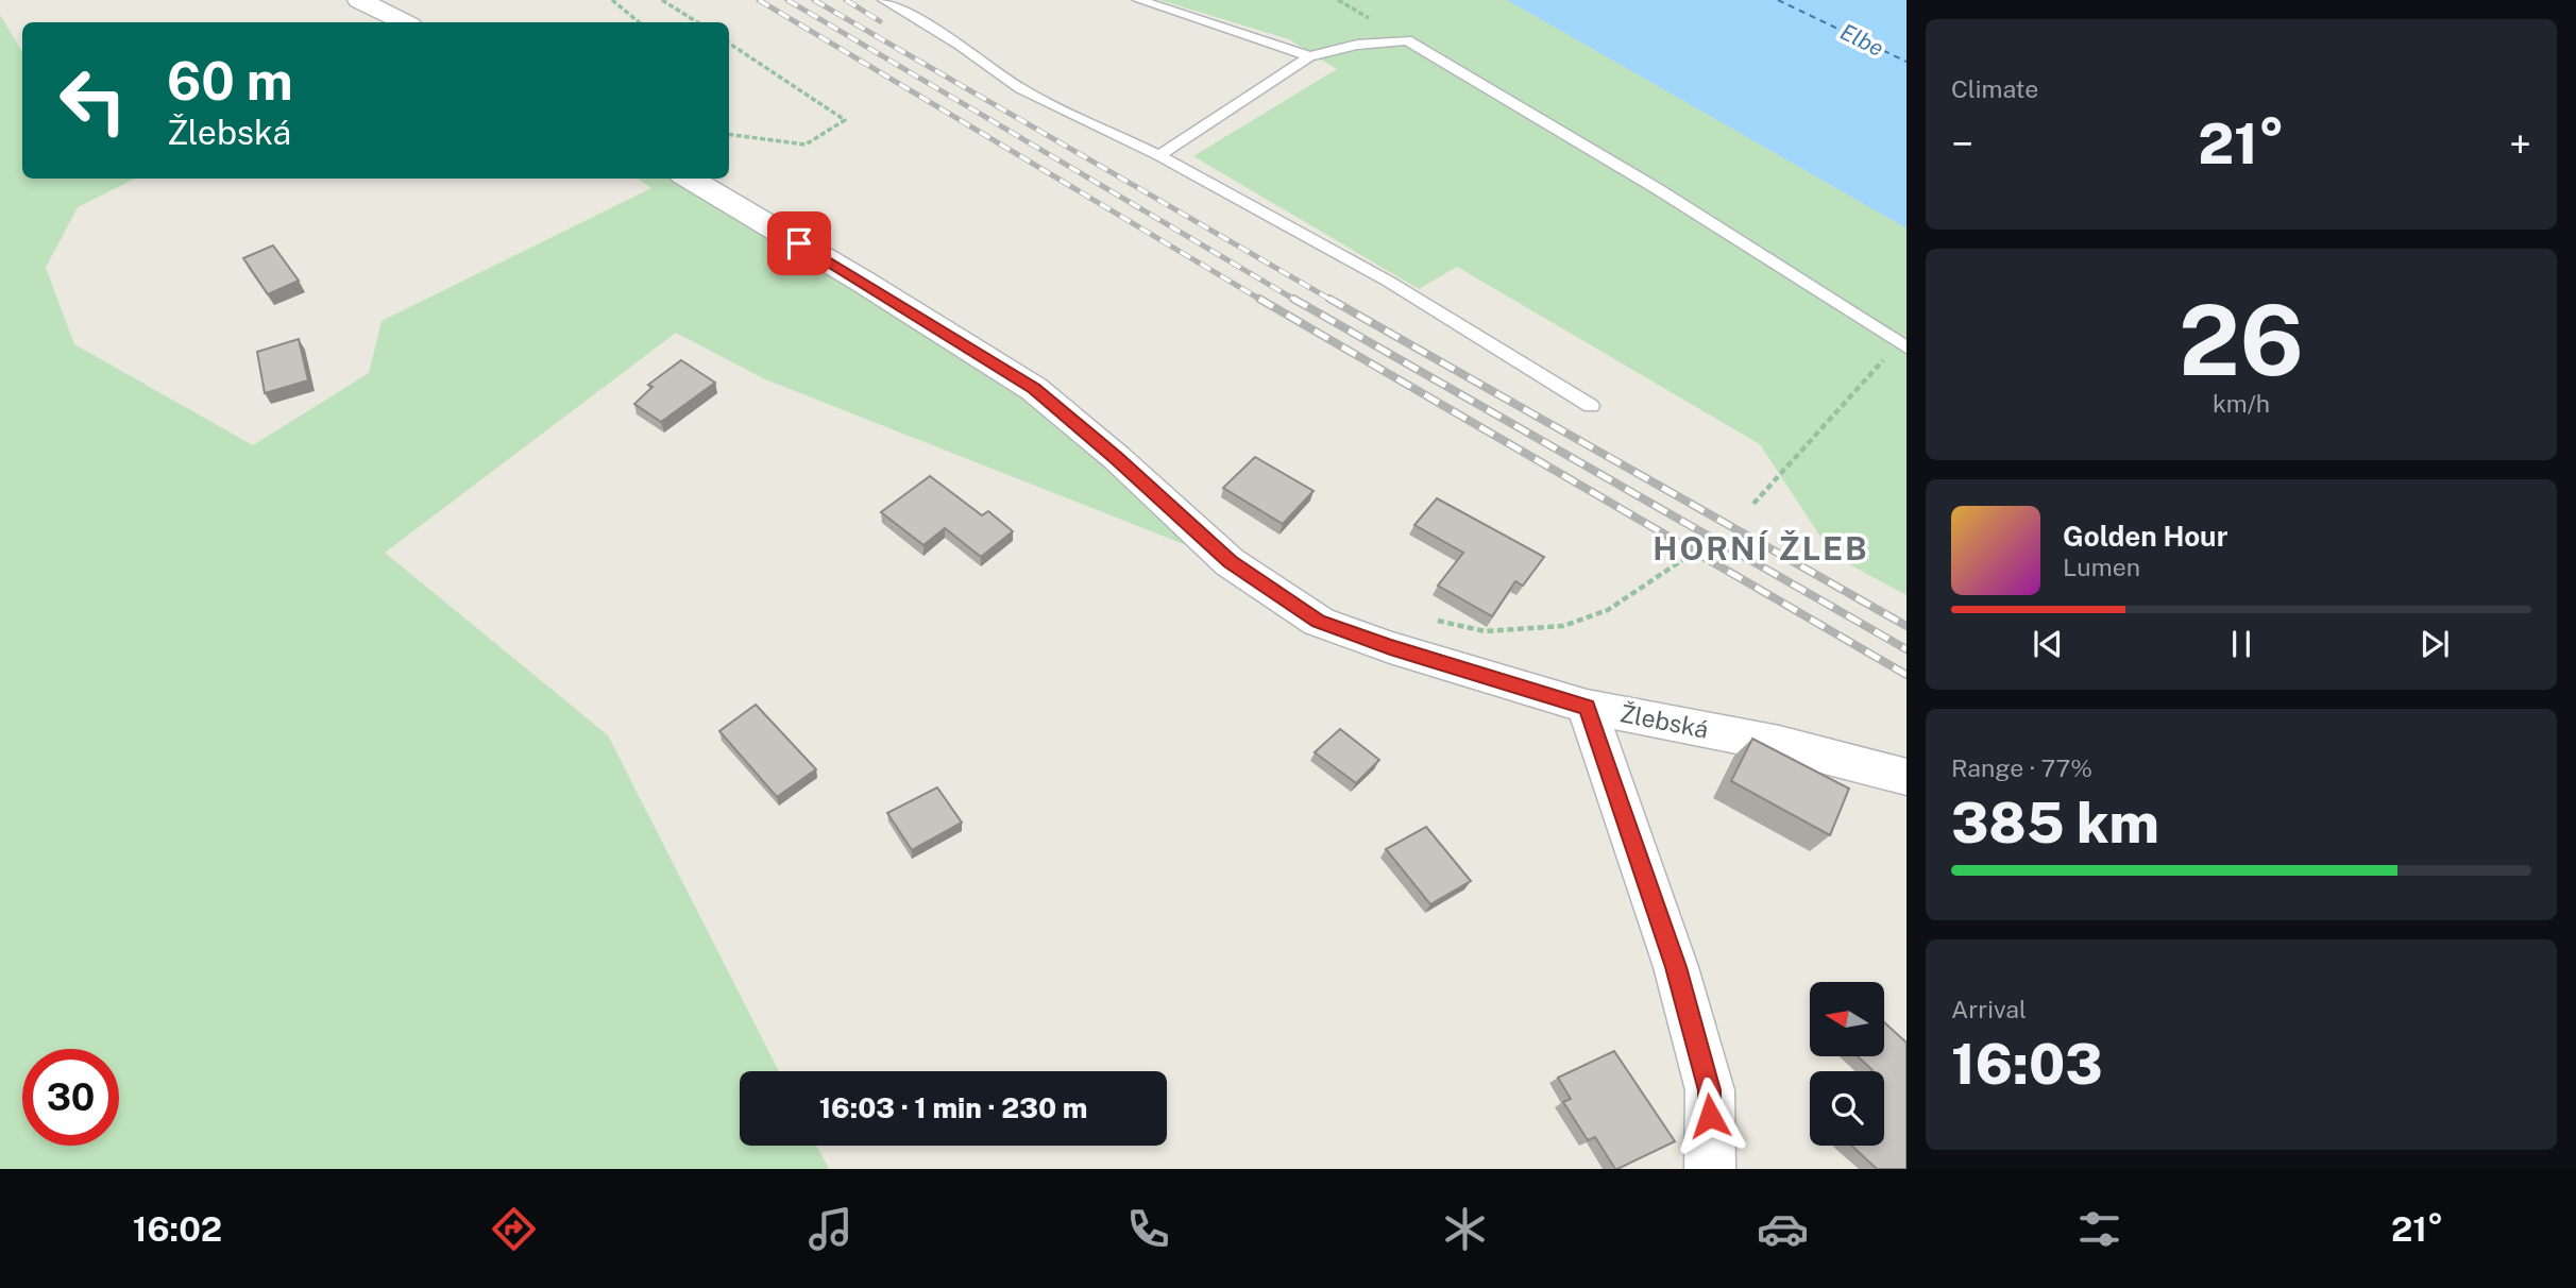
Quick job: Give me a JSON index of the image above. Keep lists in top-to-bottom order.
{
  "streets": {
    "street": ["Žlebská"]
  },
  "districts": ["HORNÍ ŽLEB"],
  "water": ["Elbe"],
  "north": "left",
  "page": {
    "tile": [
      "Climate",
      ["26", "km/h"],
      ["Range · 77%", "385 km"],
      ["Arrival", "16:03"]
    ],
    "turn": ["60 m", "Žlebská"],
    "heat": ["−", "21°", "+"],
    "song": ["Golden Hour", "Lumen"],
    "limit": "30",
    "trip": "16:03 · 1 min · 230 m",
    "tabs": ["16:02", "21°"]
  }
}
